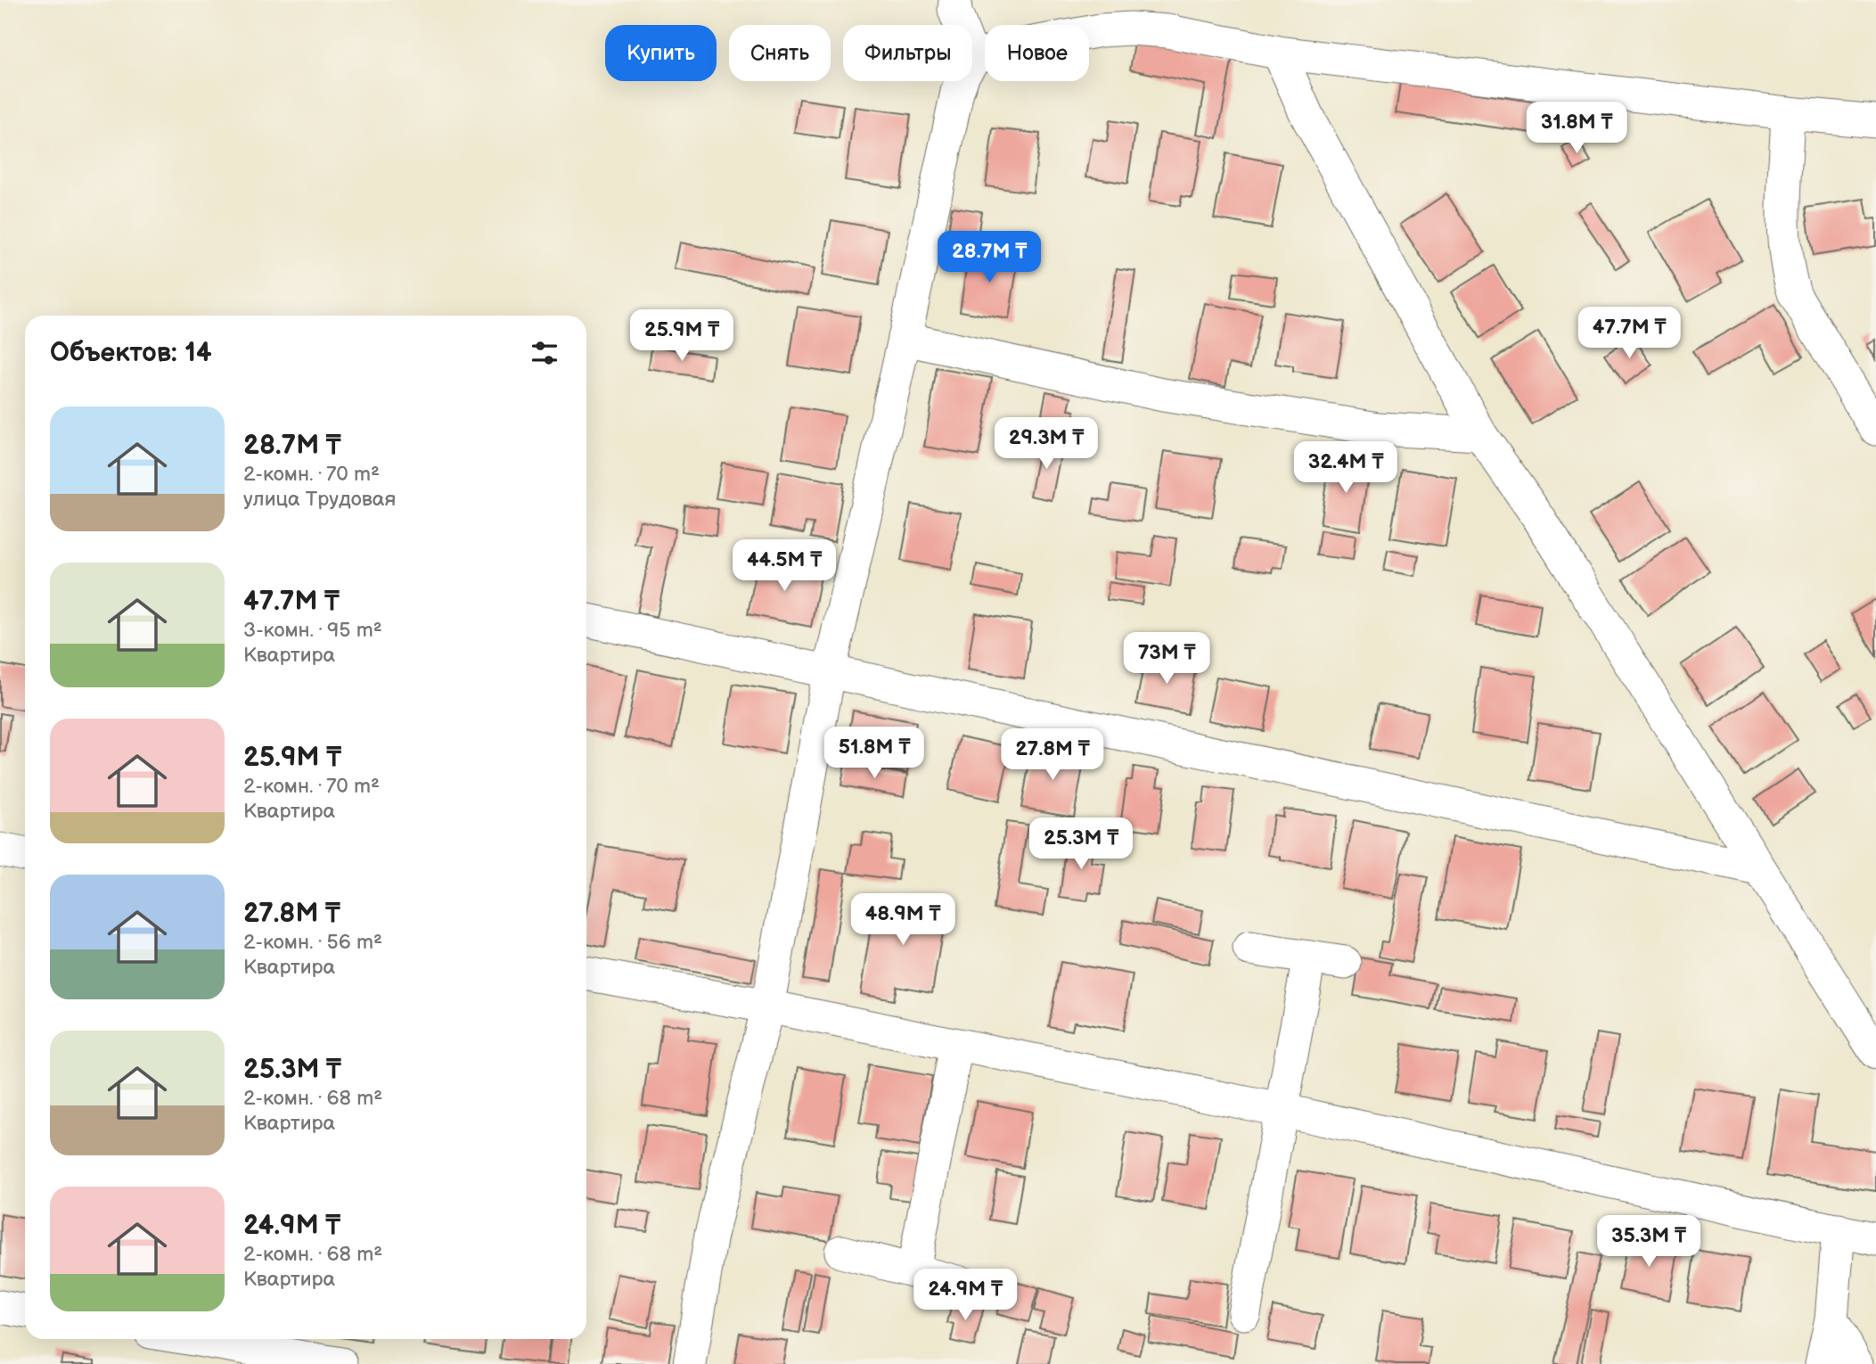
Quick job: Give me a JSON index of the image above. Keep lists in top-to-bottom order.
{
  "page": {
    "chip": [
      "Купить",
      "Снять",
      "Фильтры",
      "Новое"
    ],
    "price": [
      "31.8M ₸",
      "28.7M ₸",
      "47.7M ₸",
      "25.9M ₸",
      "29.3M ₸",
      "32.4M ₸",
      "44.5M ₸",
      "73M ₸",
      "51.8M ₸",
      "27.8M ₸",
      "25.3M ₸",
      "48.9M ₸",
      "35.3M ₸",
      "24.9M ₸"
    ],
    "heading": "Объектов: 14",
    "list": [
      {
        "name": "28.7M ₸",
        "note": "2-комн. · 70 m² · улица Трудовая"
      },
      {
        "name": "47.7M ₸",
        "note": "3-комн. · 95 m² · Квартира"
      },
      {
        "name": "25.9M ₸",
        "note": "2-комн. · 70 m² · Квартира"
      },
      {
        "name": "27.8M ₸",
        "note": "2-комн. · 56 m² · Квартира"
      },
      {
        "name": "25.3M ₸",
        "note": "2-комн. · 68 m² · Квартира"
      },
      {
        "name": "24.9M ₸",
        "note": "2-комн. · 68 m² · Квартира"
      }
    ]
  }
}
